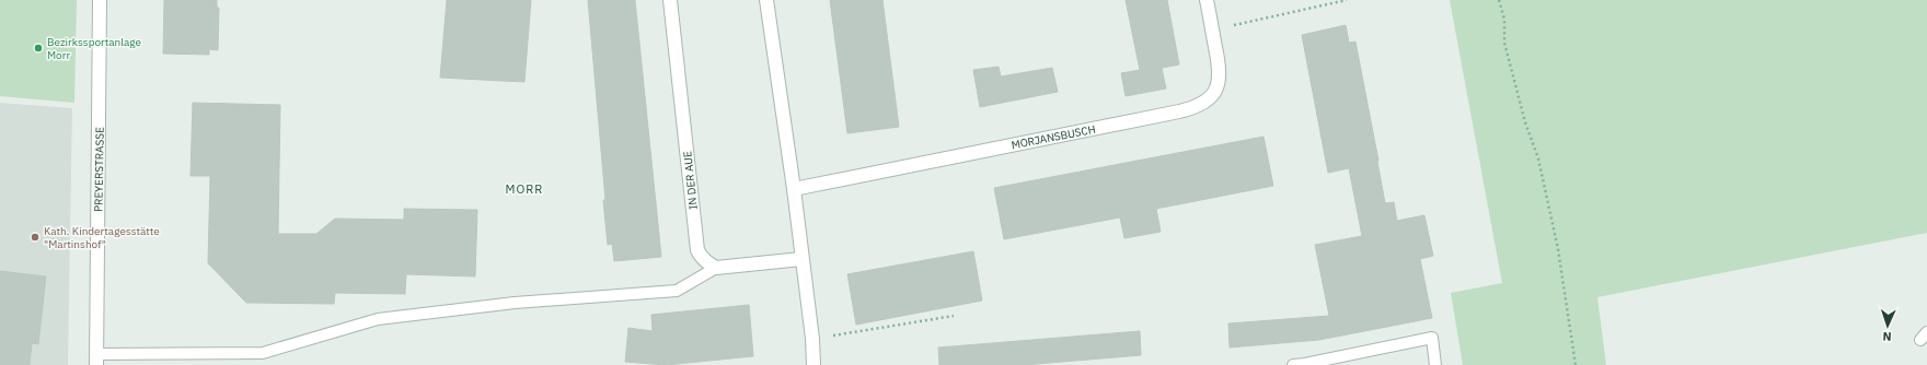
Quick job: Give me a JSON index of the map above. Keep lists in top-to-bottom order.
{
  "streets": {
    "street": ["MORJANSBUSCH", "PREYERSTRASSE", "IN DER AUE"]
  },
  "districts": ["MORR"],
  "places": ["Bezirkssportanlage Morr", "Kath. Kindertagesstätte \"Martinshof\""],
  "north": "bottom"
}
